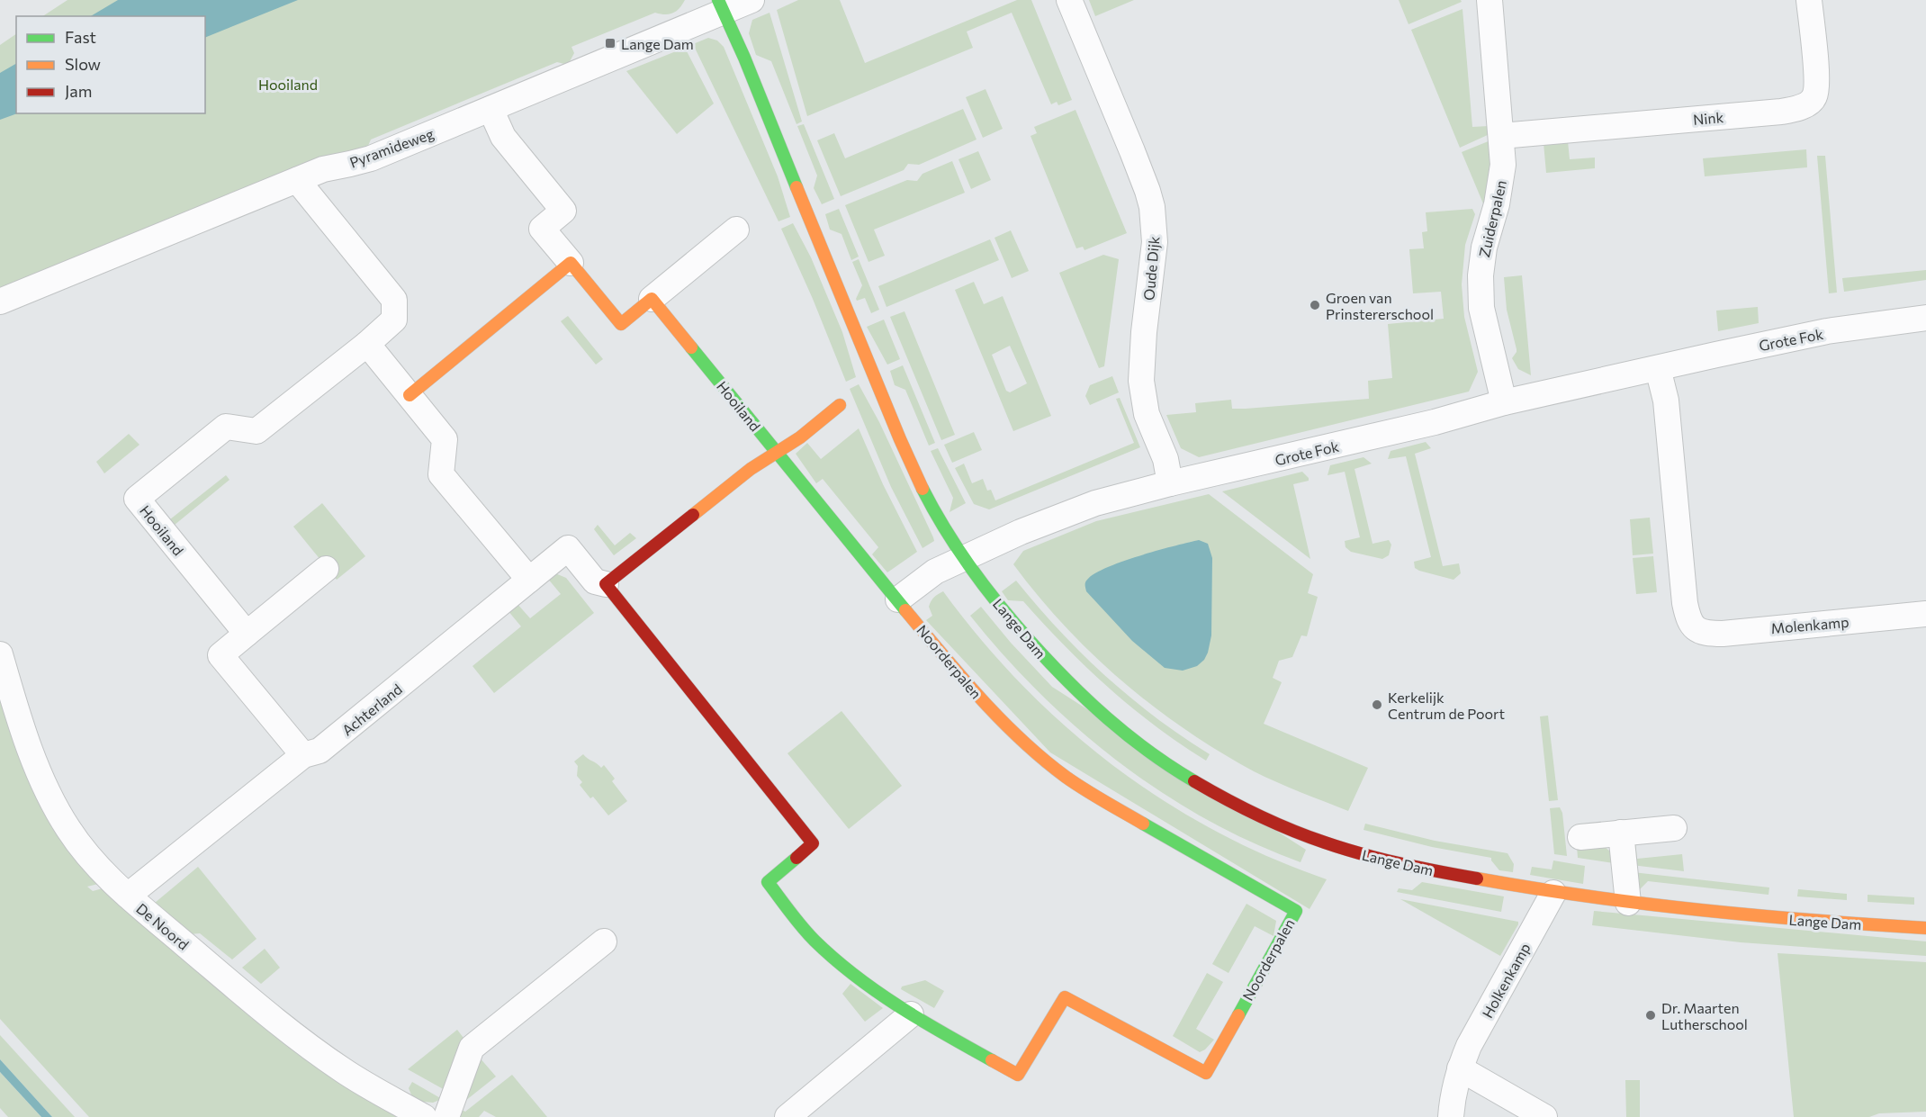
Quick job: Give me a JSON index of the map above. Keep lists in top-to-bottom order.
{
  "streets": {
    "street": [
      "Nink",
      "Pyramideweg",
      "Zuiderpalen",
      "Oude Dijk",
      "Grote Fok",
      "Hooiland",
      "Molenkamp",
      "Lange Dam",
      "Noorderpalen",
      "Achterland",
      "De Noord",
      "Holkenkamp"
    ]
  },
  "crossings": [
    ["Nink", "Zuiderpalen"],
    ["Pyramideweg", "Hooiland"],
    ["Pyramideweg", "Lange Dam"],
    ["Zuiderpalen", "Grote Fok"],
    ["Oude Dijk", "Grote Fok"],
    ["Grote Fok", "Molenkamp"],
    ["Grote Fok", "Lange Dam"],
    ["Hooiland", "Noorderpalen"],
    ["Lange Dam", "Holkenkamp"],
    ["Noorderpalen", "Achterland"],
    ["Achterland", "De Noord"]
  ],
  "parks": ["Hooiland"],
  "places": {
    "transit": ["Lange Dam"],
    "other": ["Groen van Prinstererschool", "Kerkelijk Centrum de Poort", "Dr. Maarten Lutherschool"]
  },
  "legend": ["Fast", "Slow", "Jam"]
}
